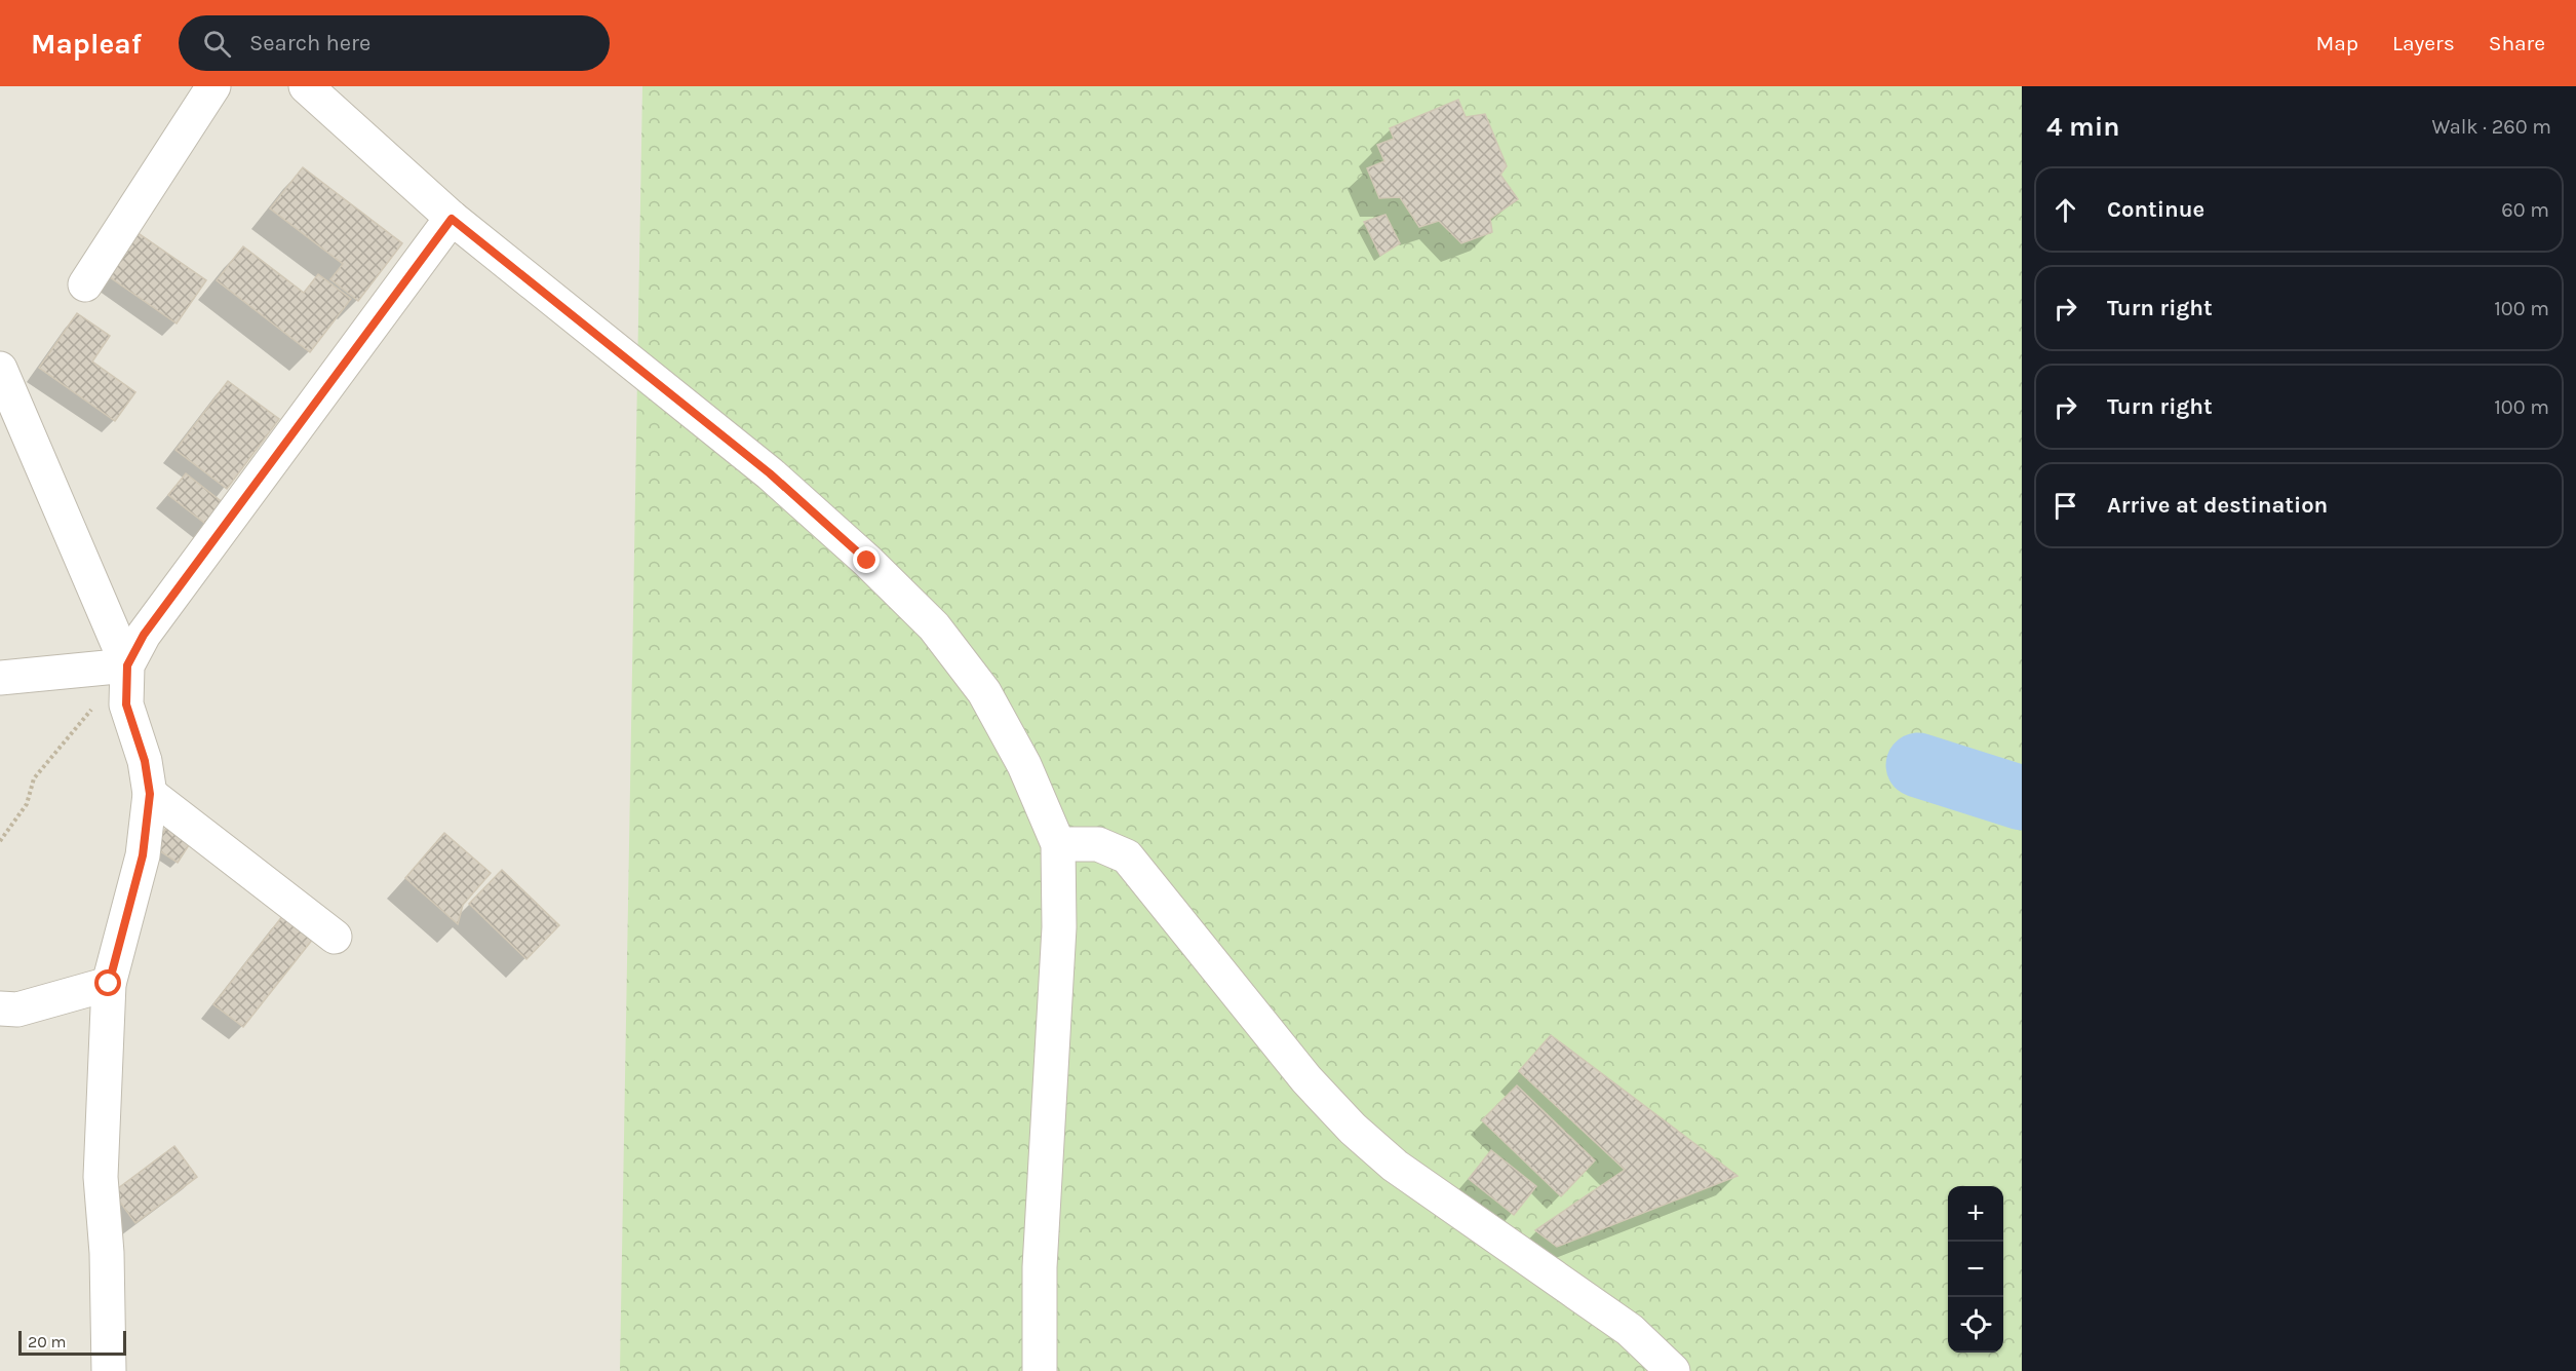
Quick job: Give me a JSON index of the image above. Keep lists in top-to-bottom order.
{
  "scale_bar": "20 m",
  "page": {
    "header": "Mapleaf",
    "search": "Search here",
    "nav": ["Map", "Layers", "Share"],
    "heading": ["4 min", "Walk · 260 m"],
    "list": [
      ["Continue", "60 m"],
      ["Turn right", "100 m"],
      ["Turn right", "100 m"],
      "Arrive at destination"
    ],
    "map_buttons": ["+", "−"],
    "scale": "20 m"
  }
}
